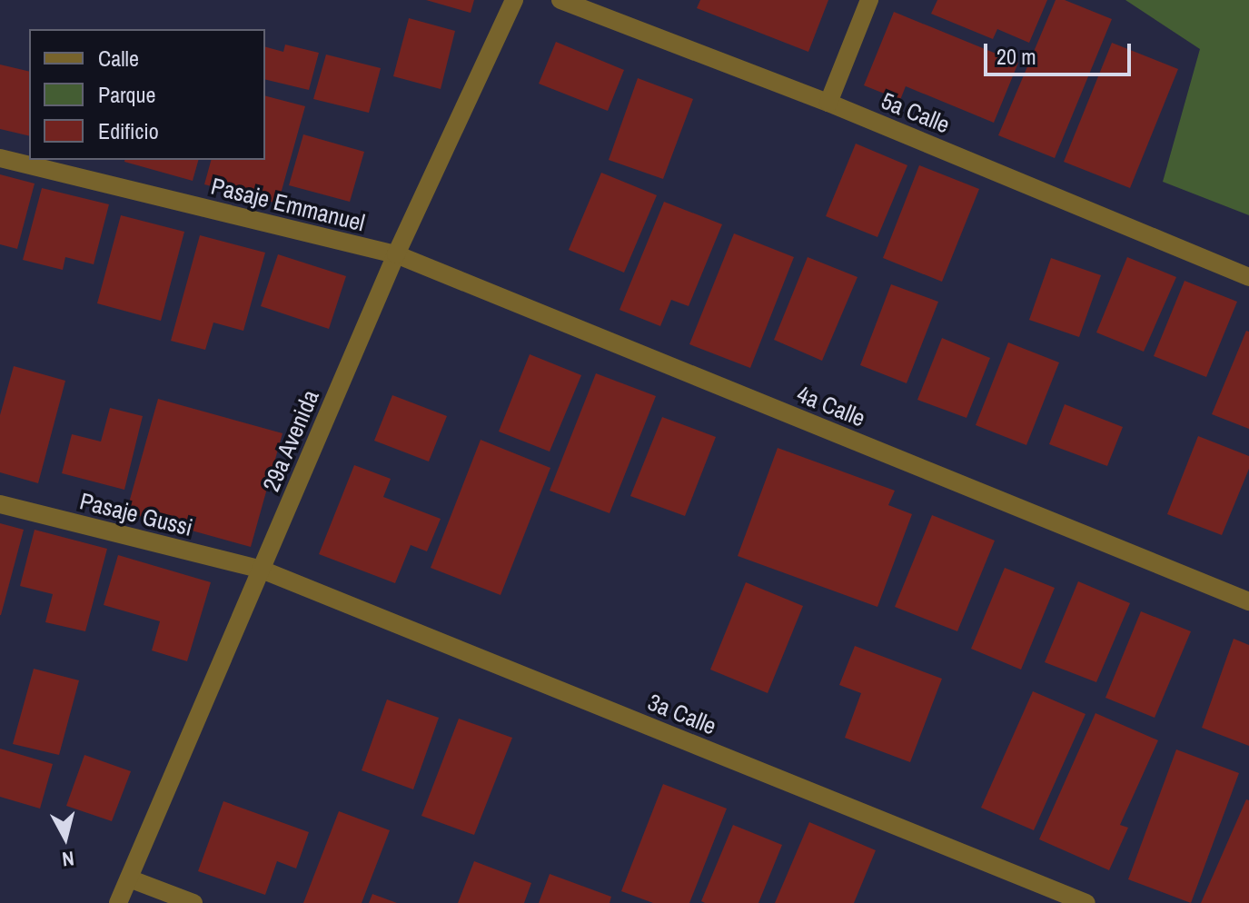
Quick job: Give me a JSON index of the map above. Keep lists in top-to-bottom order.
{
  "streets": {
    "street": [
      "5a Calle",
      "Pasaje Emmanuel",
      "4a Calle",
      "29a Avenida",
      "Pasaje Gussi",
      "3a Calle"
    ]
  },
  "crossings": [
    ["Pasaje Emmanuel", "4a Calle"],
    ["Pasaje Emmanuel", "29a Avenida"],
    ["4a Calle", "29a Avenida"],
    ["29a Avenida", "Pasaje Gussi"],
    ["29a Avenida", "3a Calle"],
    ["Pasaje Gussi", "3a Calle"]
  ],
  "legend": ["Calle", "Parque", "Edificio"],
  "scale_bar": "20 m",
  "north": "bottom"
}
